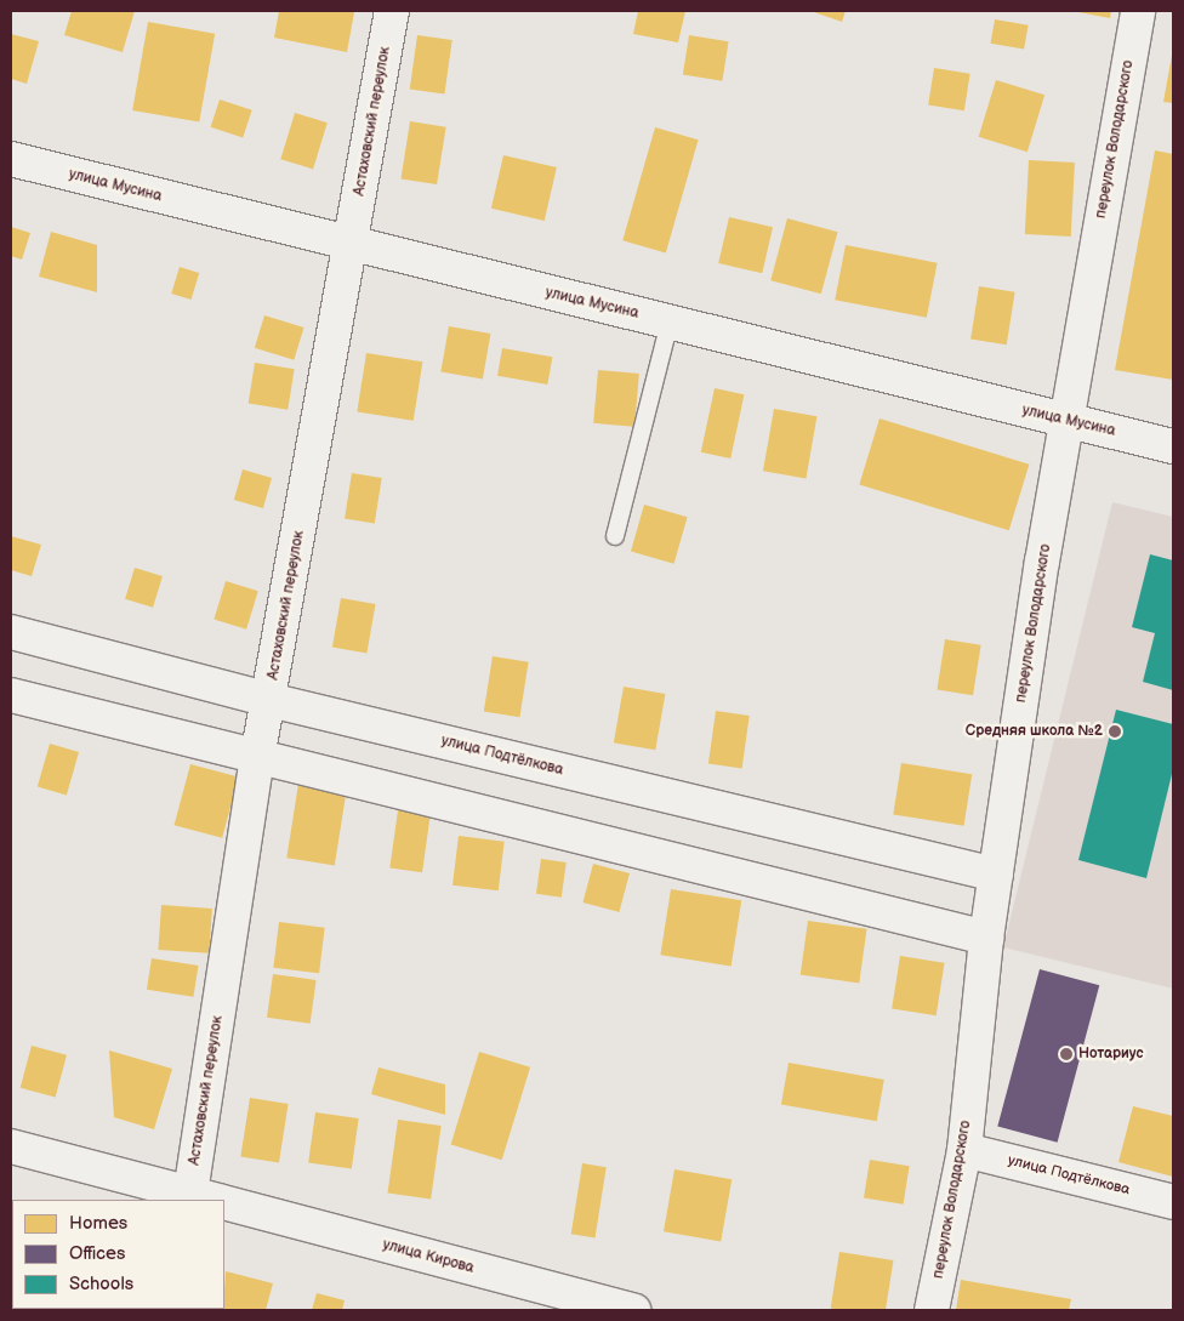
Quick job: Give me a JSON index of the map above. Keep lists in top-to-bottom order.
{
  "streets": {
    "street": [
      "Астаховский переулок",
      "переулок Володарского",
      "улица Мусина",
      "улица Подтёлкова",
      "улица Кирова"
    ]
  },
  "crossings": [
    ["Астаховский переулок", "улица Мусина"],
    ["Астаховский переулок", "улица Подтёлкова"],
    ["переулок Володарского", "улица Мусина"],
    ["переулок Володарского", "улица Подтёлкова"]
  ],
  "places": ["Средняя школа №2", "Нотариус"],
  "legend": ["Homes", "Offices", "Schools"]
}
